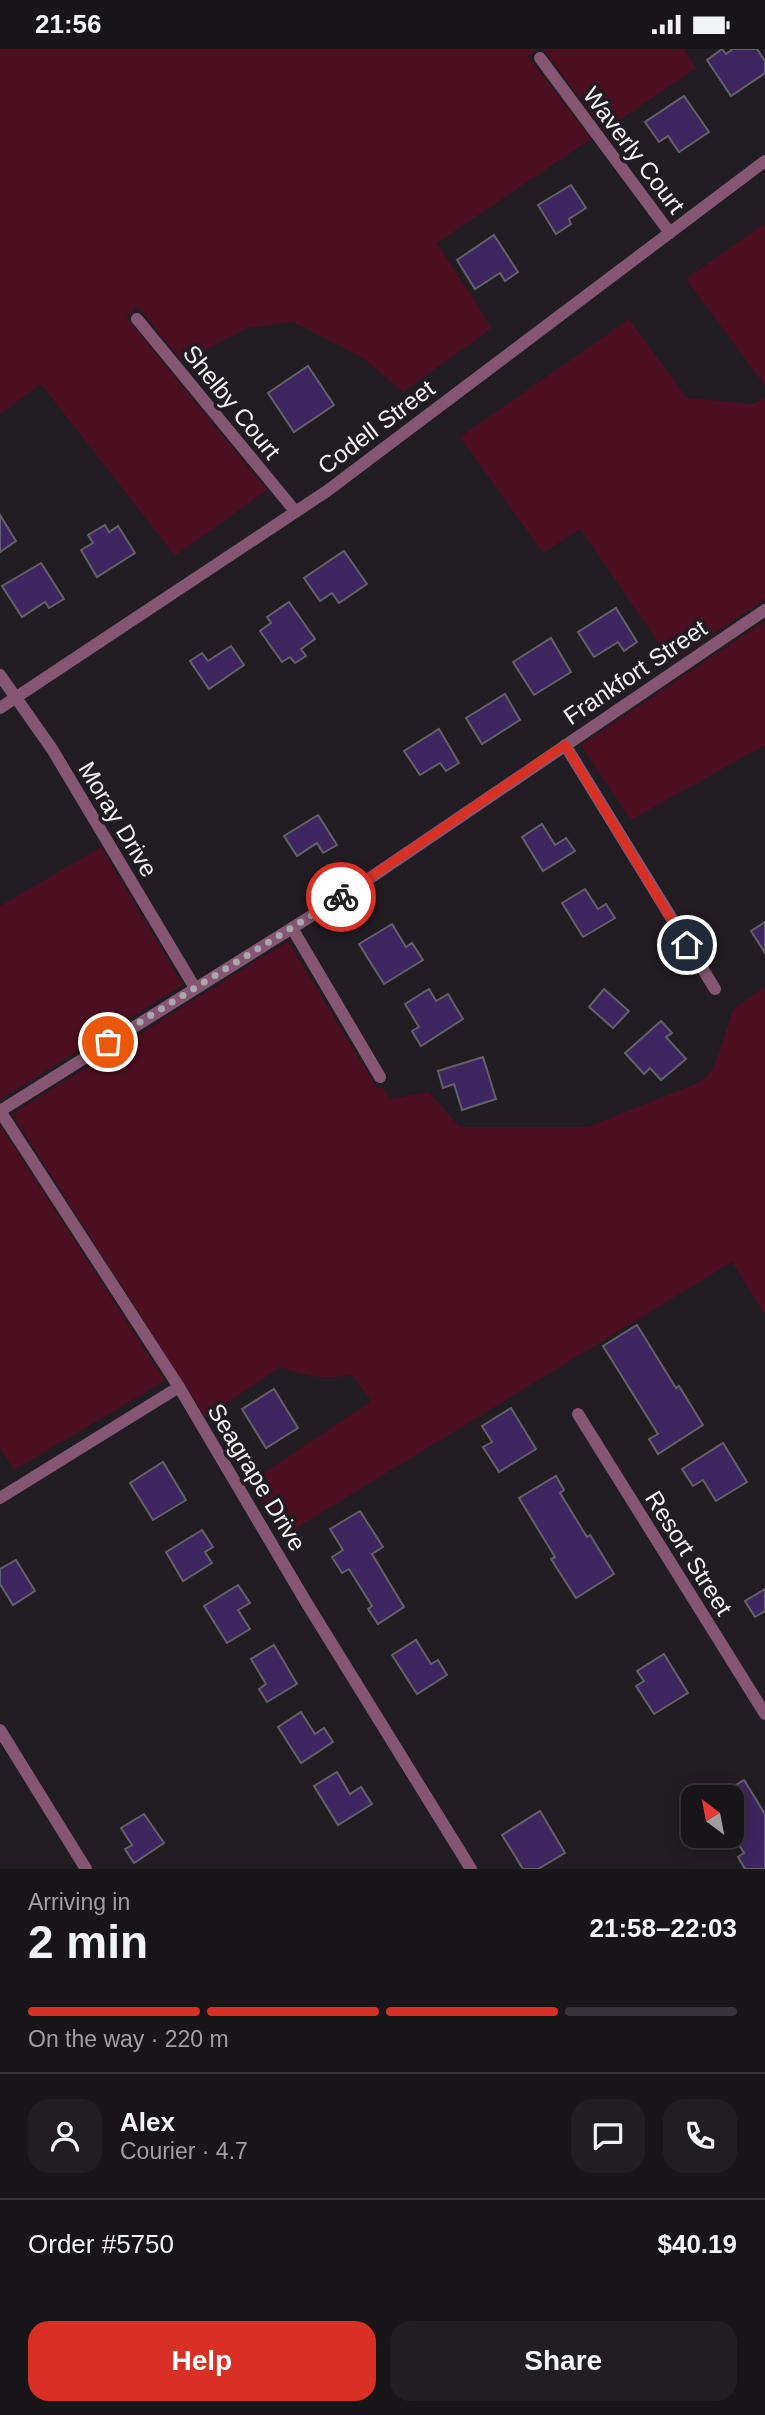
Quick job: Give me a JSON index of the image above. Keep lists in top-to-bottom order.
{
  "streets": {
    "street": [
      "Waverly Court",
      "Shelby Court",
      "Codell Street",
      "Frankfort Street",
      "Moray Drive",
      "Seagrape Drive",
      "Resort Street"
    ]
  },
  "crossings": [
    ["Waverly Court", "Codell Street"],
    ["Shelby Court", "Codell Street"],
    ["Codell Street", "Moray Drive"],
    ["Frankfort Street", "Moray Drive"],
    ["Frankfort Street", "Seagrape Drive"]
  ],
  "north": "top left",
  "page": {
    "status": "21:56",
    "heading": ["2 min", "Arriving in", "21:58–22:03"],
    "panel": [
      "Alex",
      "Courier · 4.7",
      "Order #5750",
      "$40.19"
    ],
    "bar": "On the way · 220 m",
    "buttons": ["Help", "Share"]
  }
}
